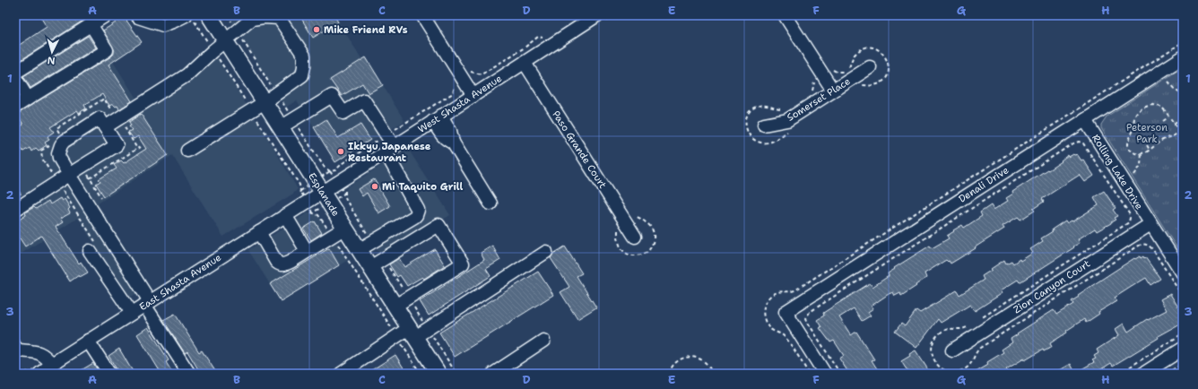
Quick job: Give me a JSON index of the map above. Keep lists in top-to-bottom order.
{
  "streets": {
    "main road": ["Esplanade"],
    "street": [
      "Somerset Place",
      "West Shasta Avenue",
      "Paso Grande Court",
      "Rolling Lake Drive",
      "Denali Drive",
      "East Shasta Avenue",
      "Zion Canyon Court"
    ]
  },
  "crossings": [
    ["West Shasta Avenue", "Paso Grande Court"],
    ["West Shasta Avenue", "Esplanade"],
    ["West Shasta Avenue", "East Shasta Avenue"],
    ["Rolling Lake Drive", "Denali Drive"],
    ["Rolling Lake Drive", "Zion Canyon Court"],
    ["Esplanade", "East Shasta Avenue"]
  ],
  "parks": ["Peterson Park"],
  "places": ["Mike Friend RVs", "Ikkyu Japanese Restaurant", "Mi Taquito Grill"],
  "north": "bottom",
  "grid": {
    "columns": [
      "A",
      "B",
      "C",
      "D",
      "E",
      "F",
      "G",
      "H"
    ],
    "rows": ["1", "2", "3"]
  }
}
